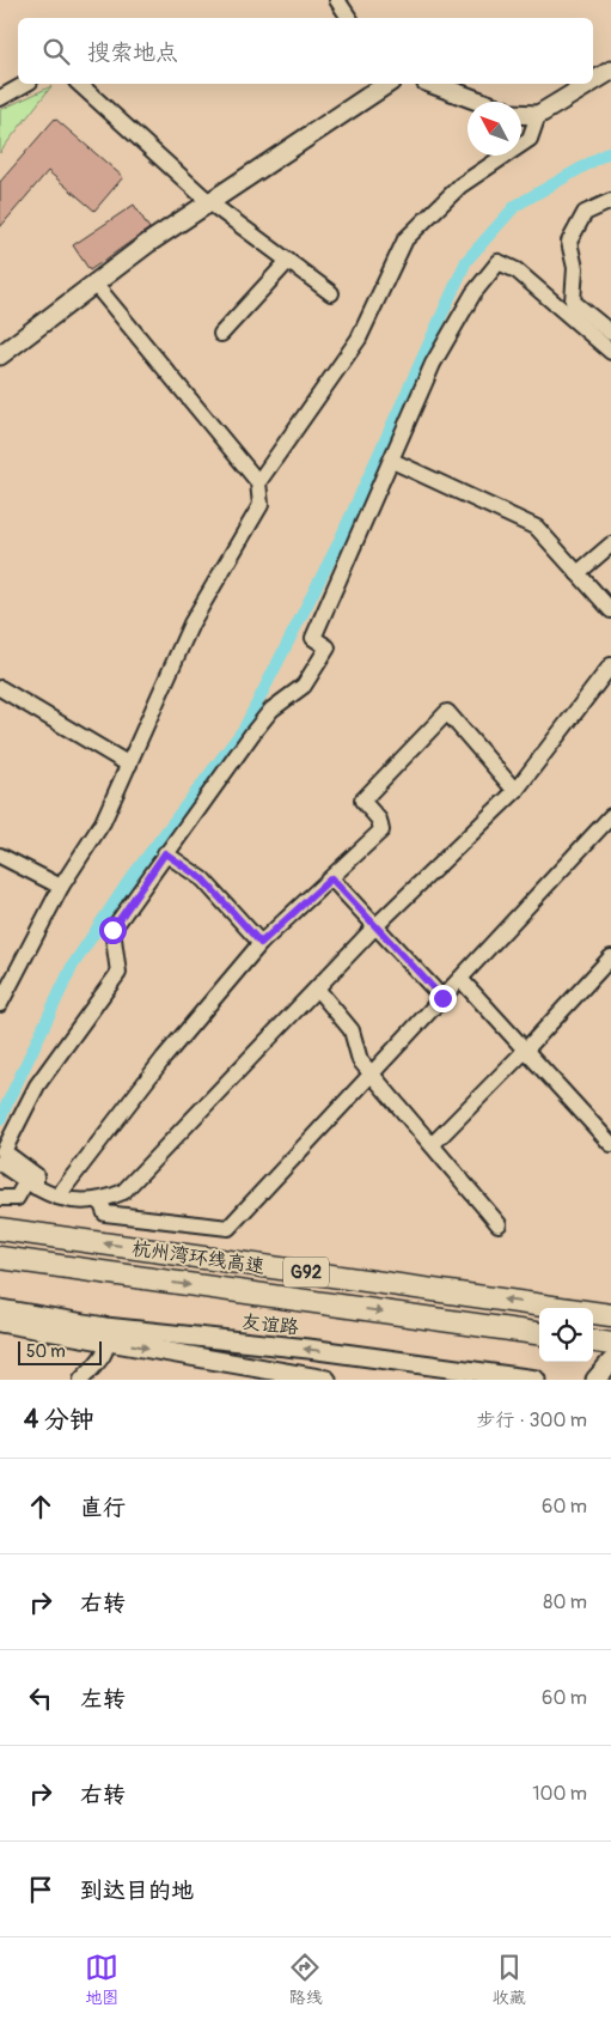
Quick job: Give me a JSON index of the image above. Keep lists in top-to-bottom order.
{
  "streets": {
    "highway": ["杭州湾环线高速", "G92"],
    "main road": ["友谊路"]
  },
  "scale_bar": "50 m",
  "north": "top left",
  "page": {
    "search": "搜索地点",
    "scale": "50 m",
    "heading": ["4 分钟", "步行 · 300 m"],
    "list": [
      ["直行", "60 m"],
      ["右转", "80 m"],
      ["左转", "60 m"],
      ["右转", "100 m"],
      "到达目的地"
    ],
    "nav": ["地图", "路线", "收藏"]
  }
}
